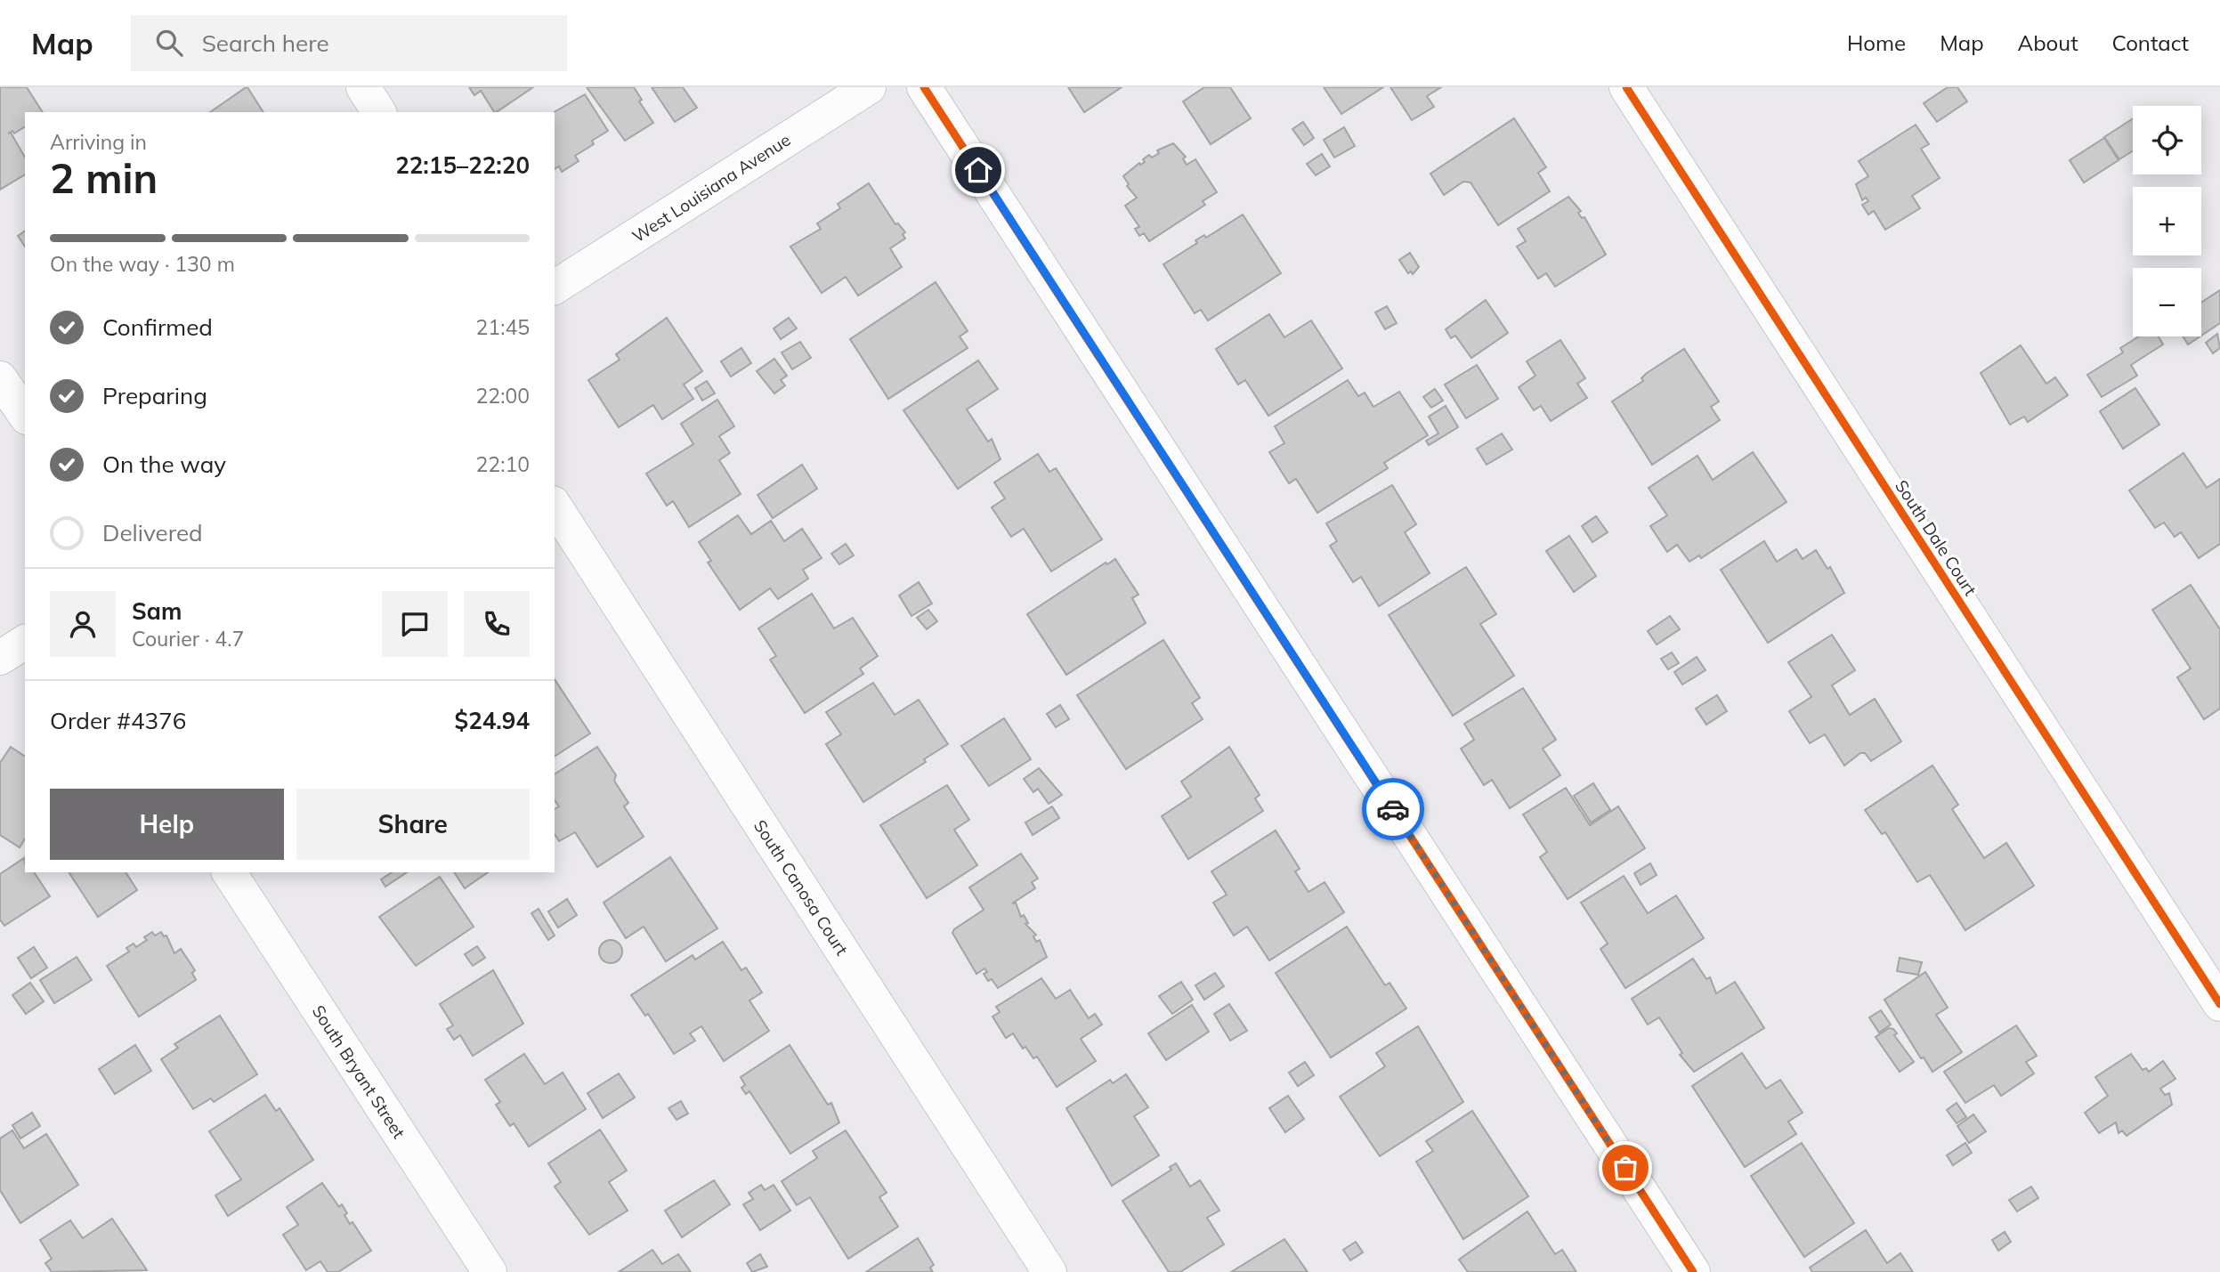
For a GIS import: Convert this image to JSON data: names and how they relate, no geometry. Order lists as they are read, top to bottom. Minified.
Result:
{"streets":{"street":["West Louisiana Avenue","South Dale Court","South Canosa Court","South Bryant Street"]},"page":{"header":"Map","search":"Search here","nav":["Home","Map","About","Contact"],"map_buttons":["+","−"],"heading":["2 min","Arriving in","22:15–22:20"],"panel":["Sam","Courier · 4.7","Order #4376","$24.94"],"bar":"On the way · 130 m","list":[["Confirmed","21:45"],["Preparing","22:00"],["On the way","22:10"],"Delivered"],"buttons":["Help","Share"]}}
